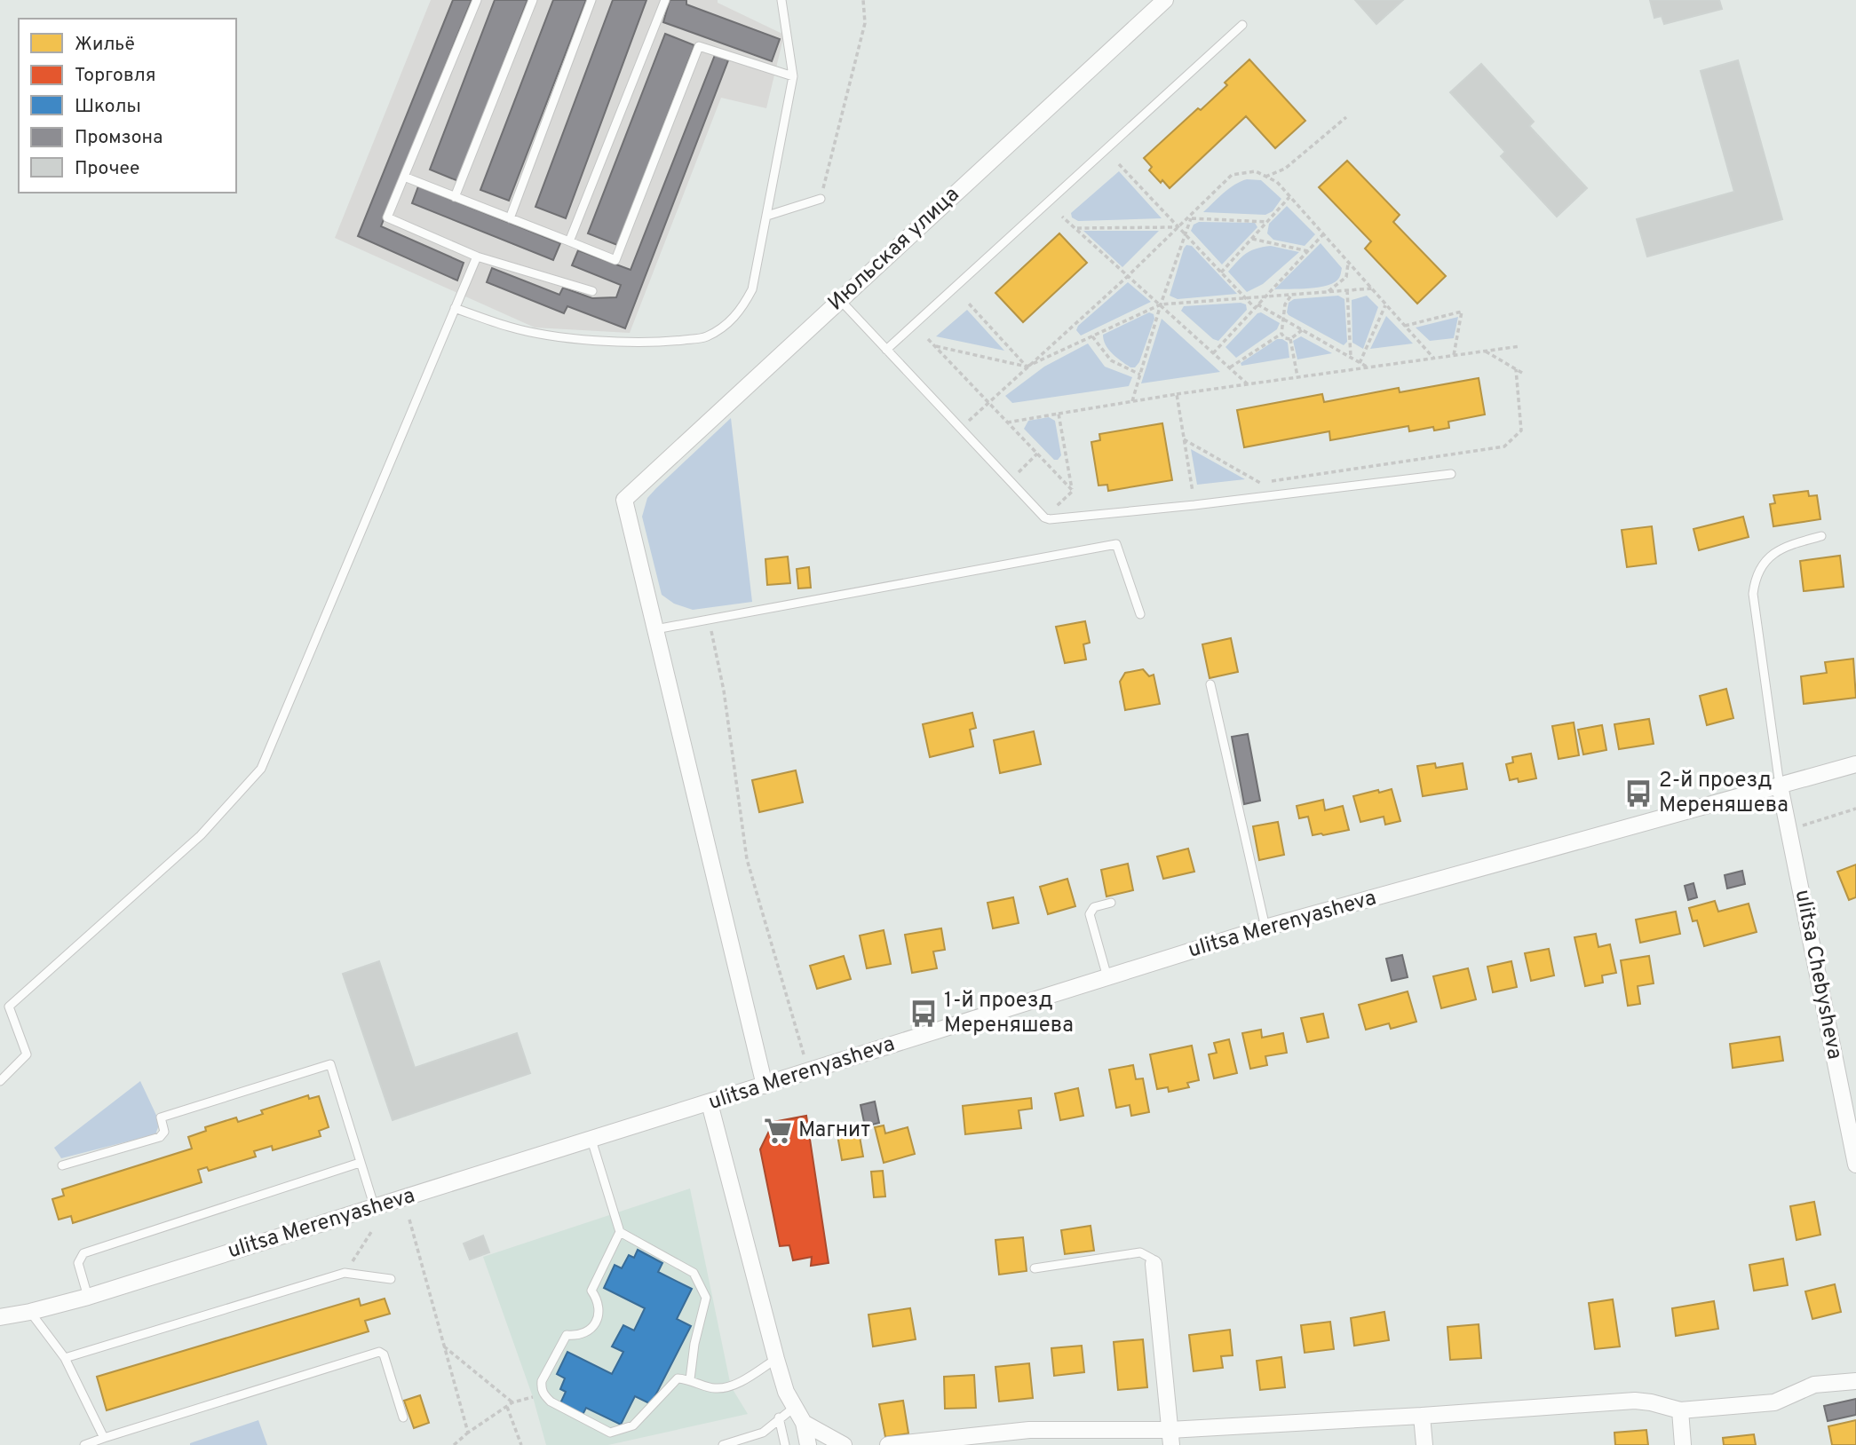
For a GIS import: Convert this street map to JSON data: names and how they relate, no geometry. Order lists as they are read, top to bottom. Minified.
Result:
{"streets":{"street":["Июльская улица","ulitsa Merenyasheva","ulitsa Chebysheva"]},"crossings":[["ulitsa Merenyasheva","ulitsa Chebysheva"]],"places":{"bus stop":["2-й проезд Мереняшева","1-й проезд Мереняшева"],"supermarket":["Магнит"]},"legend":["Жильё","Торговля","Школы","Промзона","Прочее"]}
